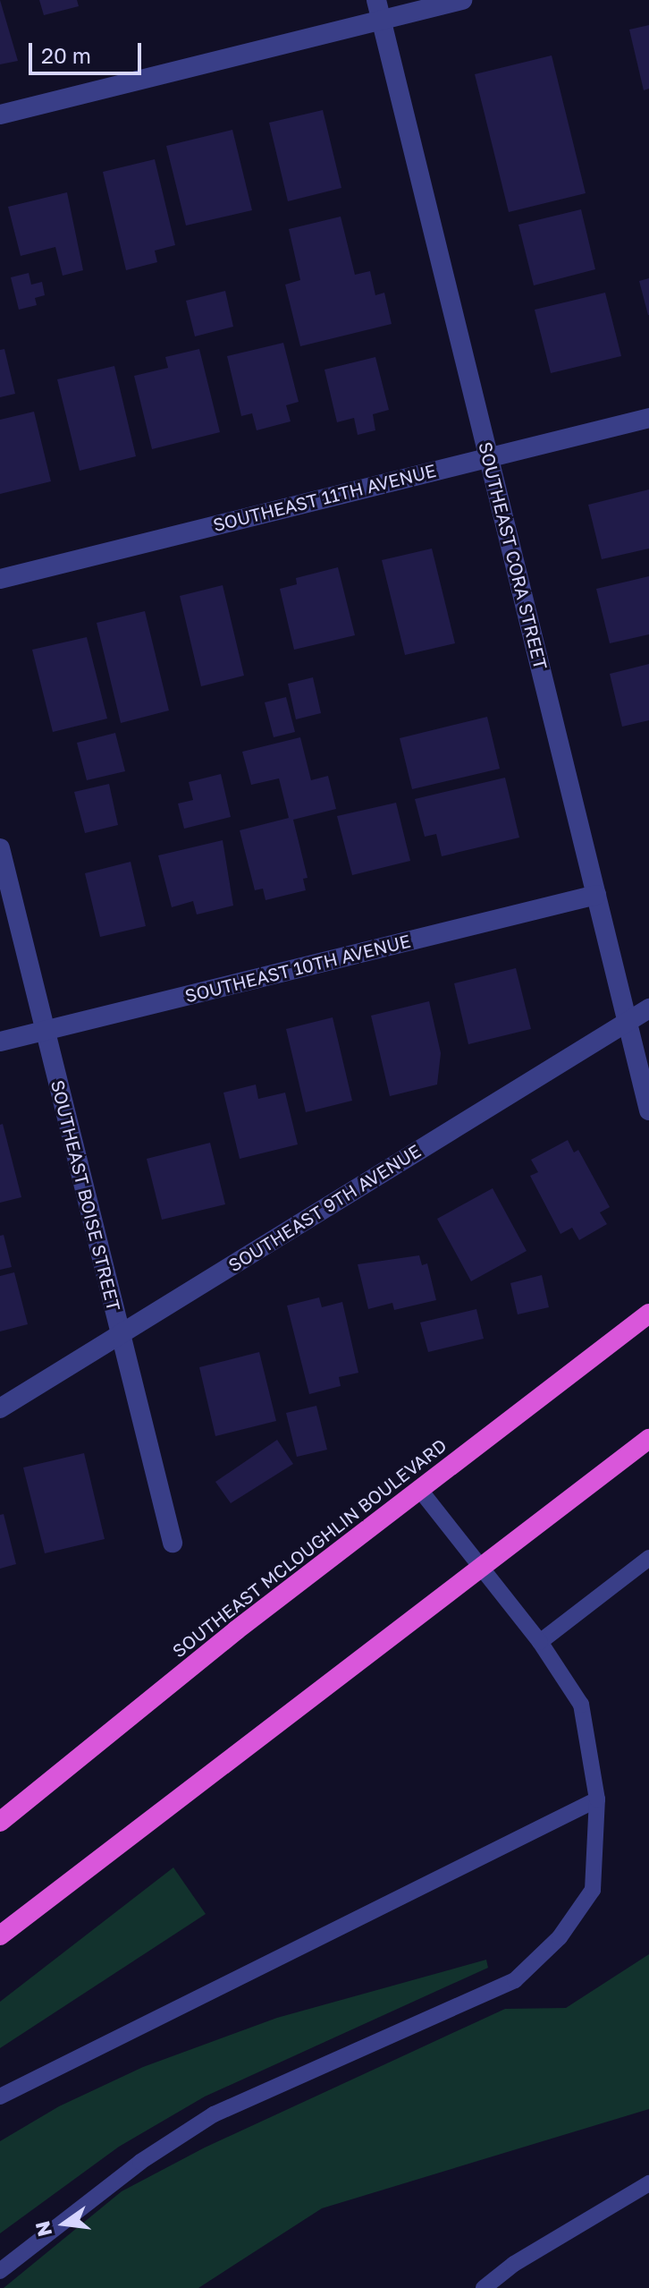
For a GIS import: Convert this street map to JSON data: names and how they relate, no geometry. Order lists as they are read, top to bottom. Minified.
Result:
{"streets":{"highway":["SOUTHEAST MCLOUGHLIN BOULEVARD"],"street":["SOUTHEAST 11TH AVENUE","SOUTHEAST CORA STREET","SOUTHEAST 10TH AVENUE","SOUTHEAST BOISE STREET","SOUTHEAST 9TH AVENUE"]},"crossings":[["SOUTHEAST 11TH AVENUE","SOUTHEAST CORA STREET"],["SOUTHEAST CORA STREET","SOUTHEAST 10TH AVENUE"],["SOUTHEAST CORA STREET","SOUTHEAST 9TH AVENUE"],["SOUTHEAST 10TH AVENUE","SOUTHEAST BOISE STREET"],["SOUTHEAST BOISE STREET","SOUTHEAST 9TH AVENUE"]],"scale_bar":"20 m","north":"left"}
